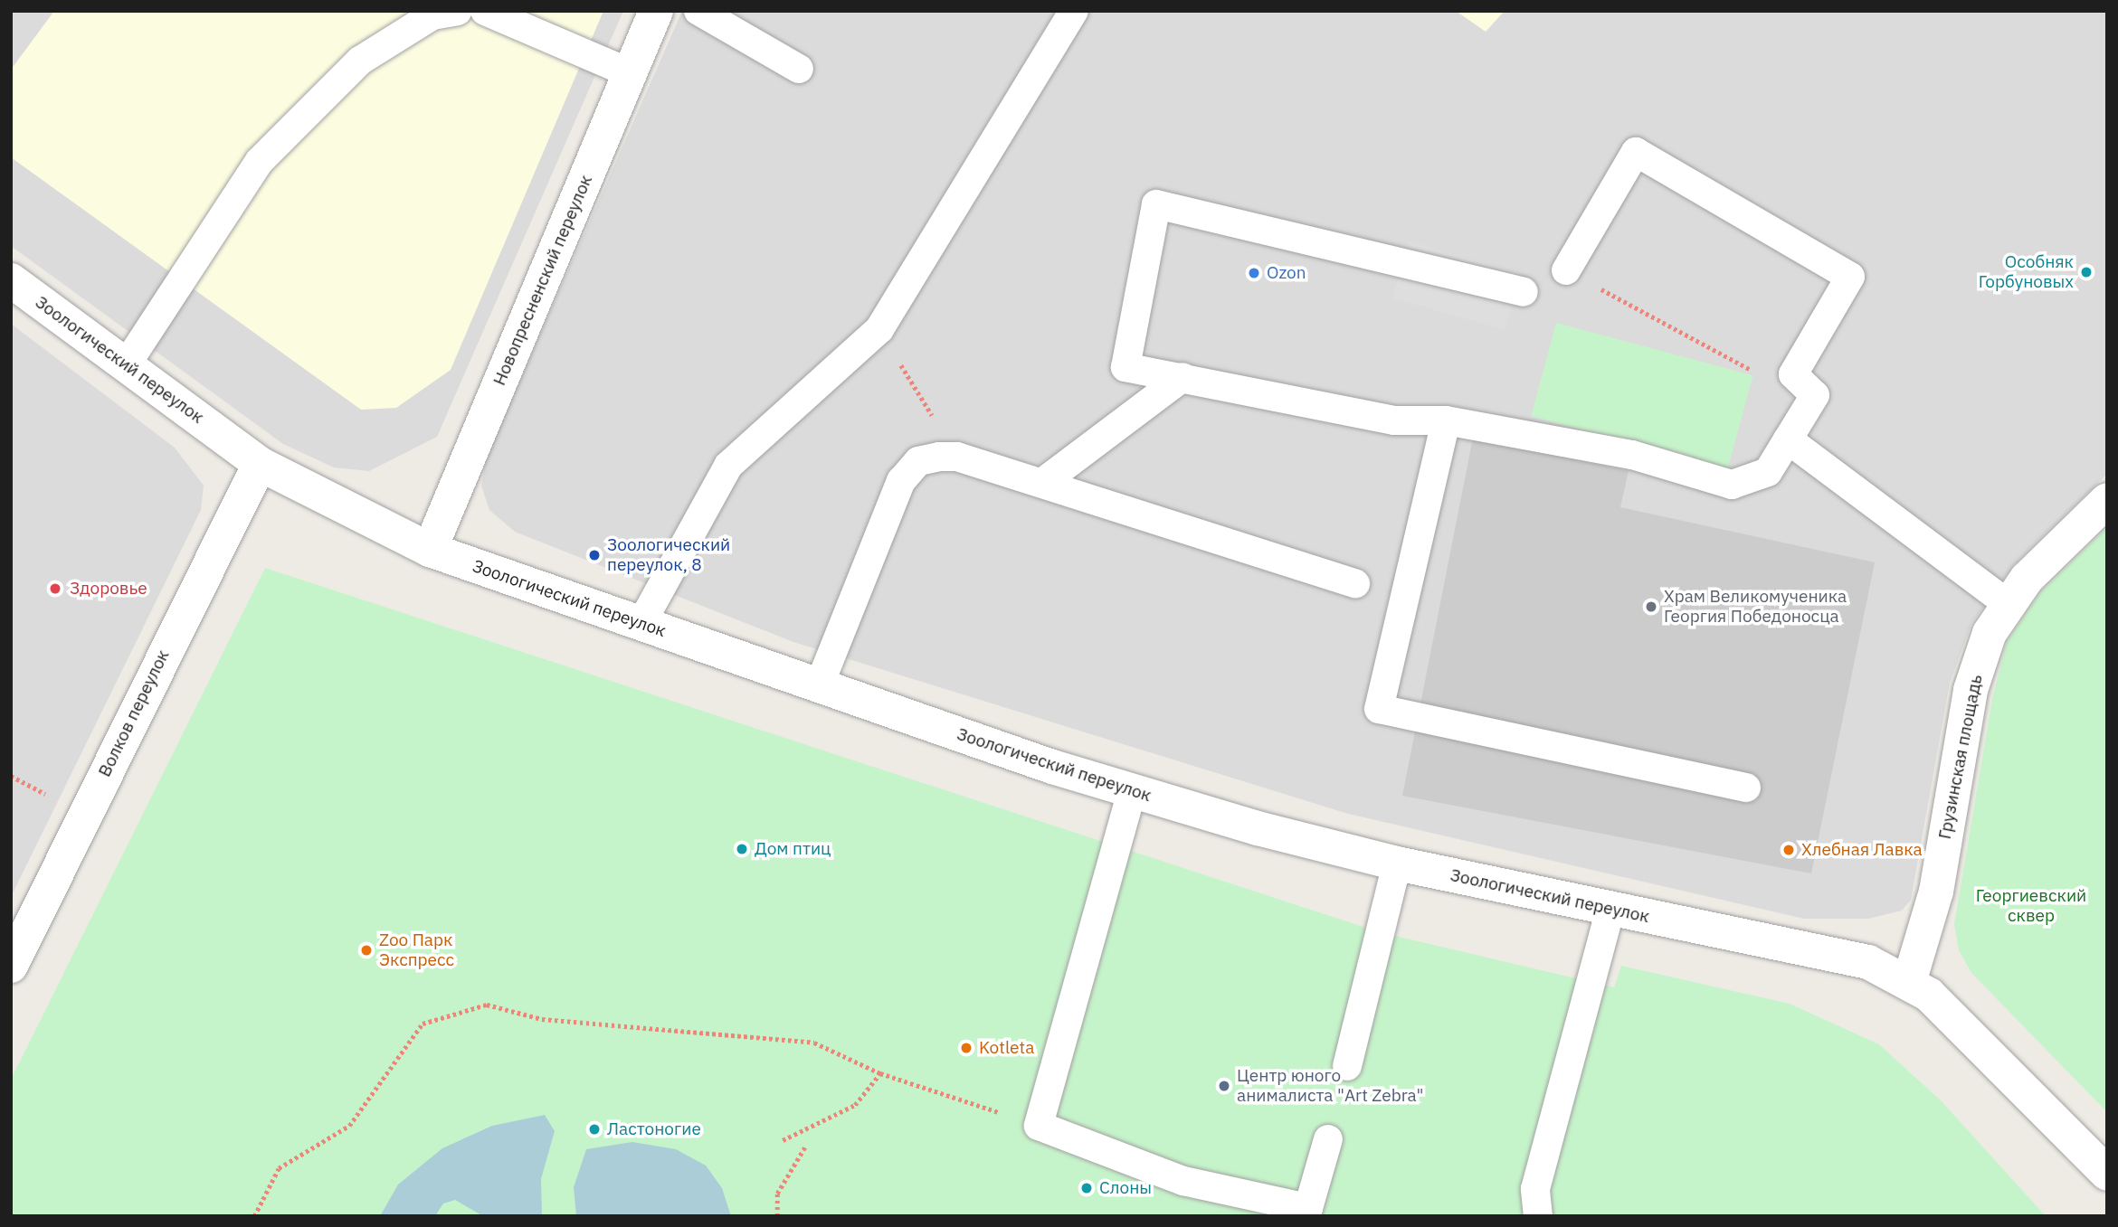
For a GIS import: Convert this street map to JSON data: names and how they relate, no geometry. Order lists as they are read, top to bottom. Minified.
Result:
{"streets":{"street":["Новопресненский переулок","Зоологический переулок","Волков переулок","Грузинская площадь"]},"crossings":[["Новопресненский переулок","Зоологический переулок"],["Зоологический переулок","Волков переулок"],["Зоологический переулок","Грузинская площадь"]],"parks":["Георгиевский сквер"],"places":["Особняк Горбуновых","Ozon","Зоологический переулок, 8","Здоровье","Храм Великомученика Георгия Победоносца","Дом птиц","Хлебная Лавка","Zoo Парк Экспресс","Kotleta","Центр юного анималиста \"Art Zebra\"","Ластоногие","Слоны"]}
